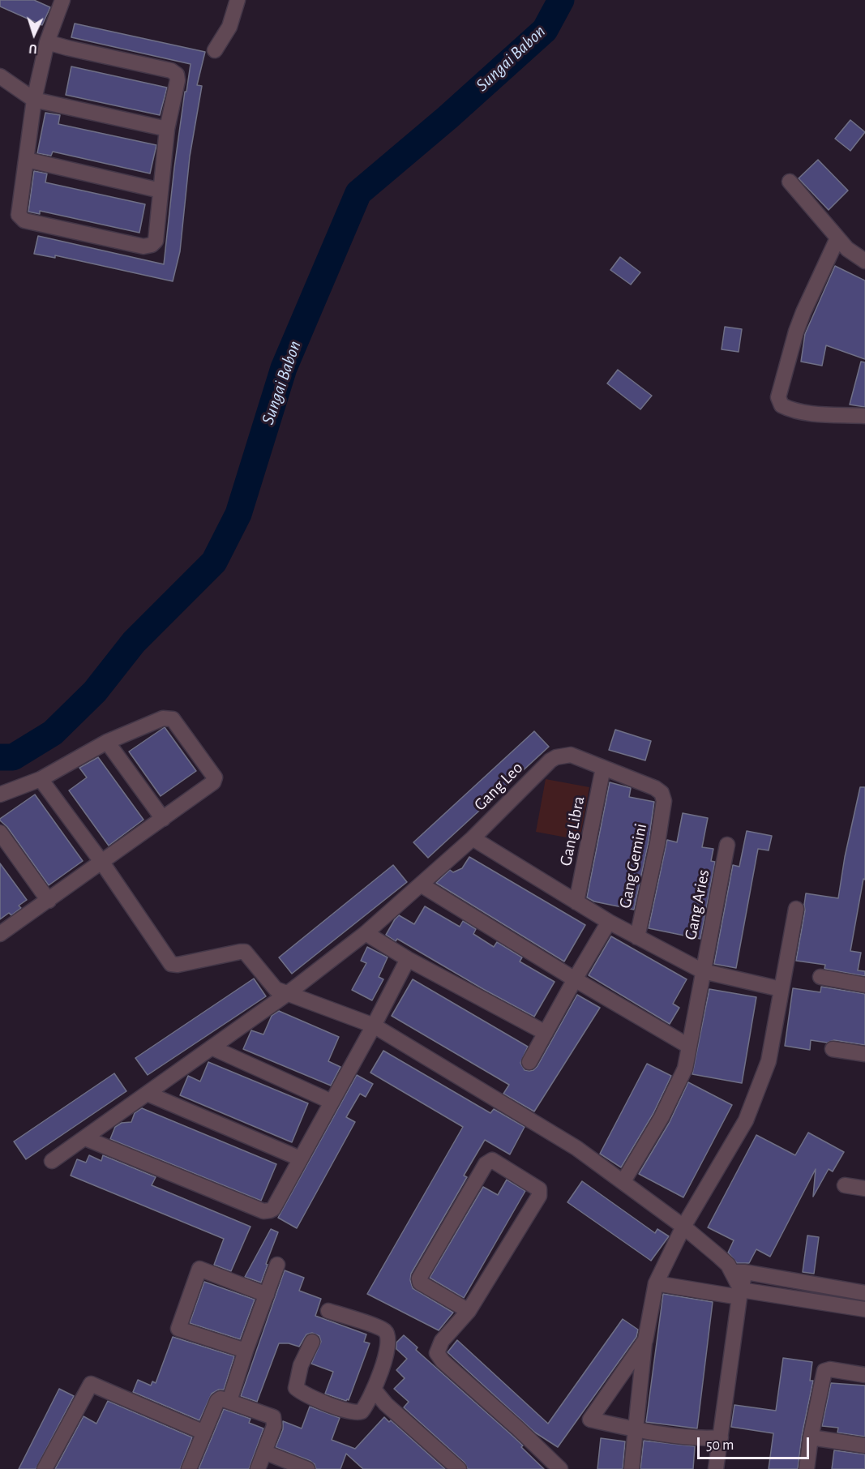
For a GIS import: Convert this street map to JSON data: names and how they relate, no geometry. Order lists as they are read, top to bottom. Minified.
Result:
{"streets":{"street":["Gang Leo","Gang Libra","Gang Gemini","Gang Aries"]},"crossings":[["Gang Leo","Gang Libra"],["Gang Leo","Gang Gemini"],["Gang Libra","Gang Gemini"]],"water":["Sungai Babon"],"scale_bar":"50 m","north":"bottom"}
